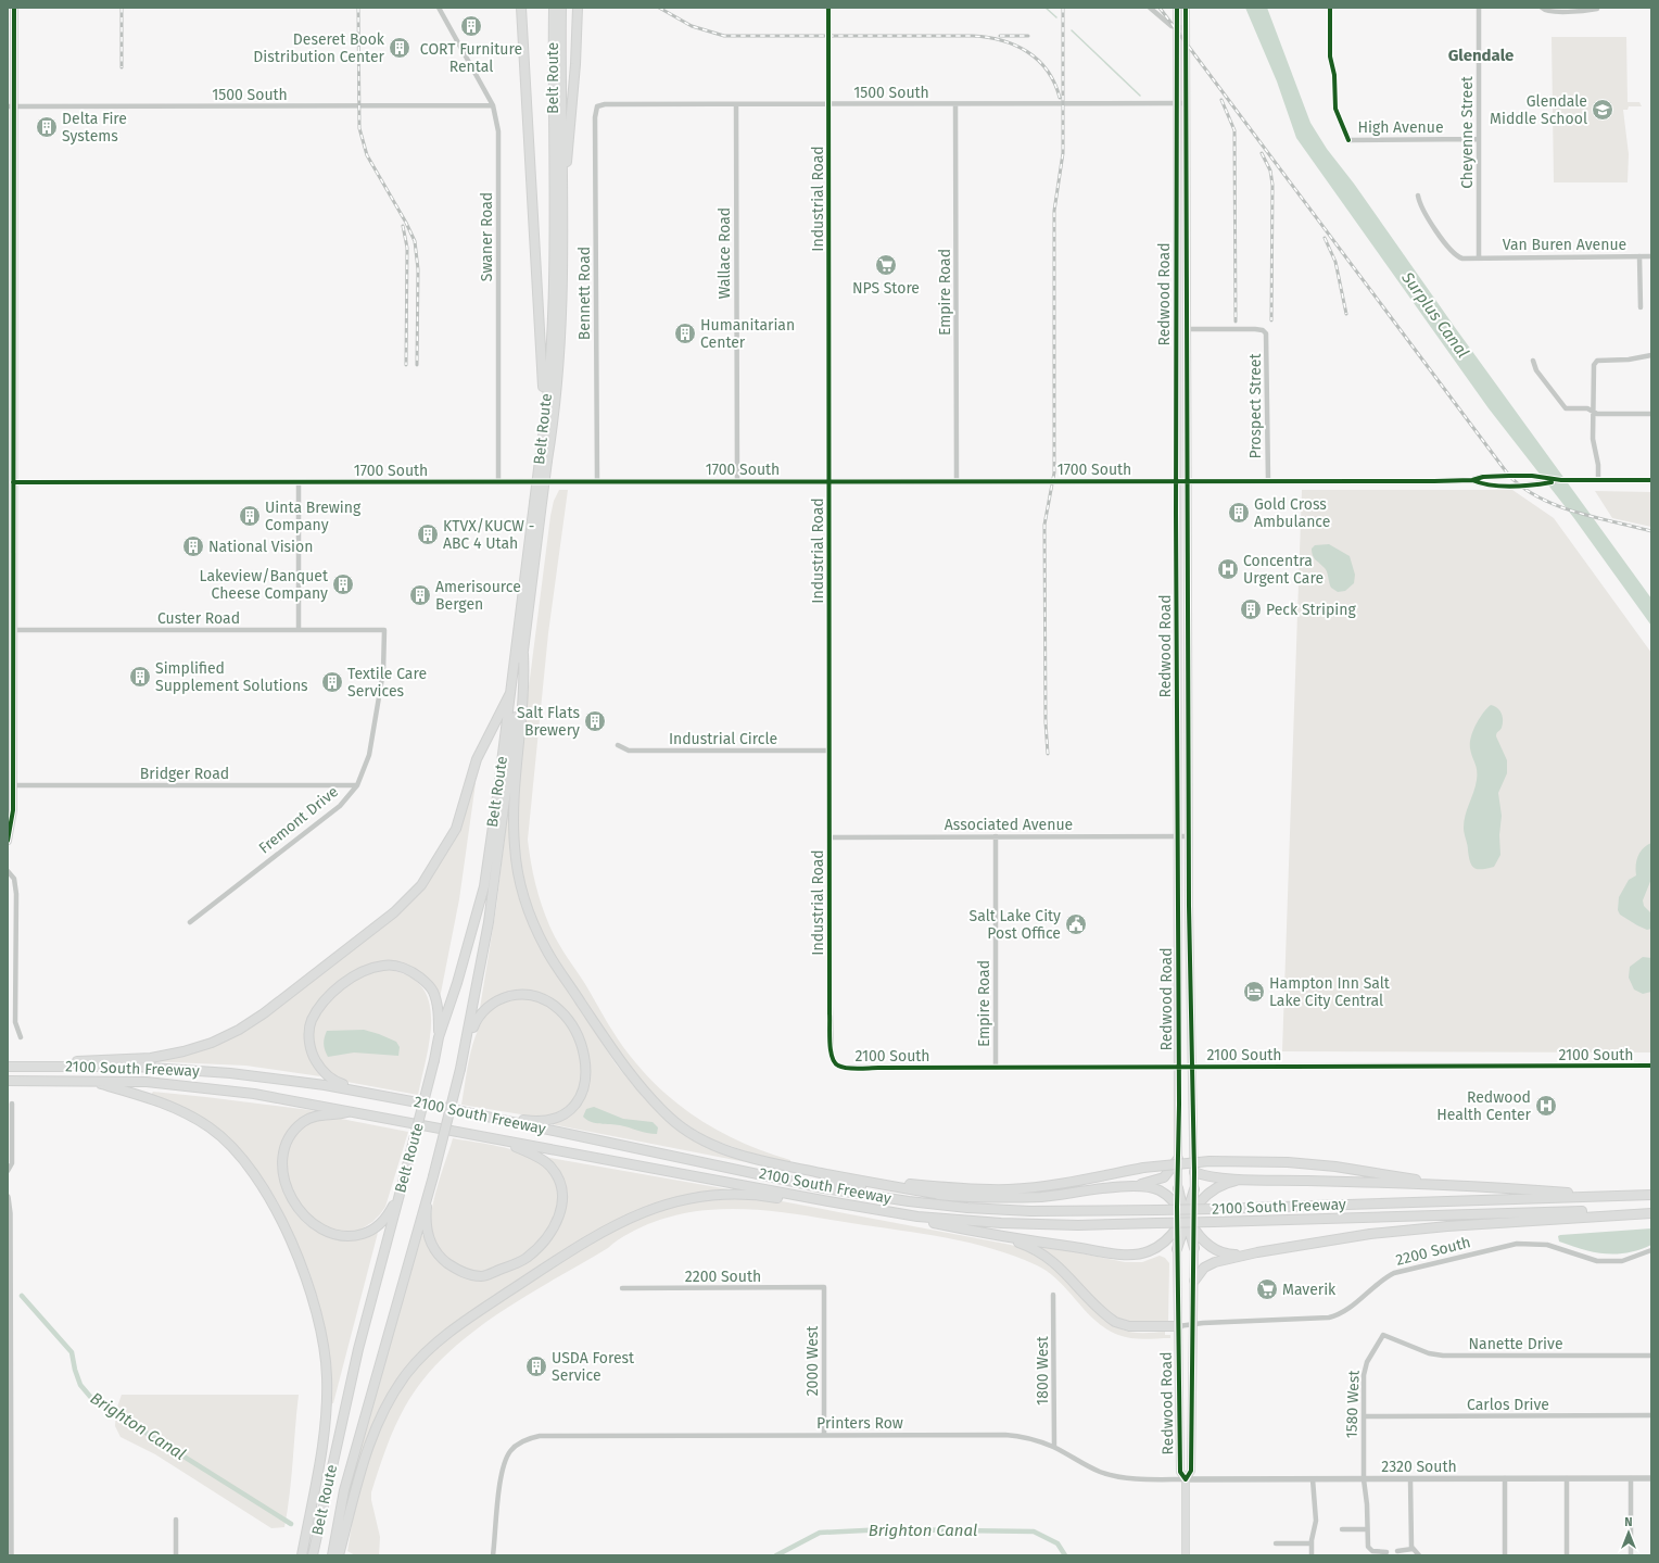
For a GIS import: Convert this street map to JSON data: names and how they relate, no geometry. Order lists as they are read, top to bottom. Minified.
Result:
{"streets":{"highway":["Belt Route","2100 South Freeway"],"main road":["Redwood Road"],"street":["1500 South","High Avenue","Cheyenne Street","Industrial Road","Swaner Road","Van Buren Avenue","Wallace Road","Empire Road","Bennett Road","Prospect Street","1700 South","Custer Road","Industrial Circle","Bridger Road","Fremont Drive","Associated Avenue","2100 South","2200 South","Nanette Drive","2000 West","1800 West","1580 West","Carlos Drive","Printers Row","2320 South"]},"crossings":[["1500 South","Industrial Road"],["1500 South","Swaner Road"],["1500 South","Wallace Road"],["1500 South","Empire Road"],["1500 South","Bennett Road"],["1500 South","Redwood Road"],["High Avenue","Cheyenne Street"],["Cheyenne Street","Van Buren Avenue"],["Industrial Road","1700 South"],["Industrial Road","Industrial Circle"],["Industrial Road","Associated Avenue"],["Industrial Road","2100 South"],["Swaner Road","1700 South"],["Wallace Road","1700 South"],["Empire Road","1700 South"],["Empire Road","Associated Avenue"],["Empire Road","2100 South"],["Bennett Road","1700 South"],["Redwood Road","Prospect Street"],["Redwood Road","1700 South"],["Redwood Road","Associated Avenue"],["Redwood Road","2100 South"],["Redwood Road","2200 South"],["Redwood Road","Printers Row"],["Redwood Road","2320 South"],["Prospect Street","1700 South"],["Custer Road","Fremont Drive"],["Bridger Road","Fremont Drive"],["2200 South","2000 West"],["Nanette Drive","1580 West"],["2000 West","Printers Row"],["1800 West","Printers Row"],["1580 West","Carlos Drive"],["1580 West","2320 South"],["Printers Row","2320 South"]],"districts":["Glendale"],"water":["Surplus Canal","Brighton Canal"],"places":{"building":["CORT Furniture Rental","Deseret Book Distribution Center","Delta Fire Systems","Humanitarian Center","Gold Cross Ambulance","Uinta Brewing Company","KTVX/KUCW - ABC 4 Utah","National Vision","Lakeview/Banquet Cheese Company","Amerisource Bergen","Peck Striping","Simplified Supplement Solutions","Textile Care Services","Salt Flats Brewery","USDA Forest Service"],"school or university":["Glendale Middle School"],"supermarket":["NPS Store","Maverik"],"hospital":["Concentra Urgent Care","Redwood Health Center"],"public building":["Salt Lake City Post Office"],"hotel":["Hampton Inn Salt Lake City Central"]},"north":"top"}
